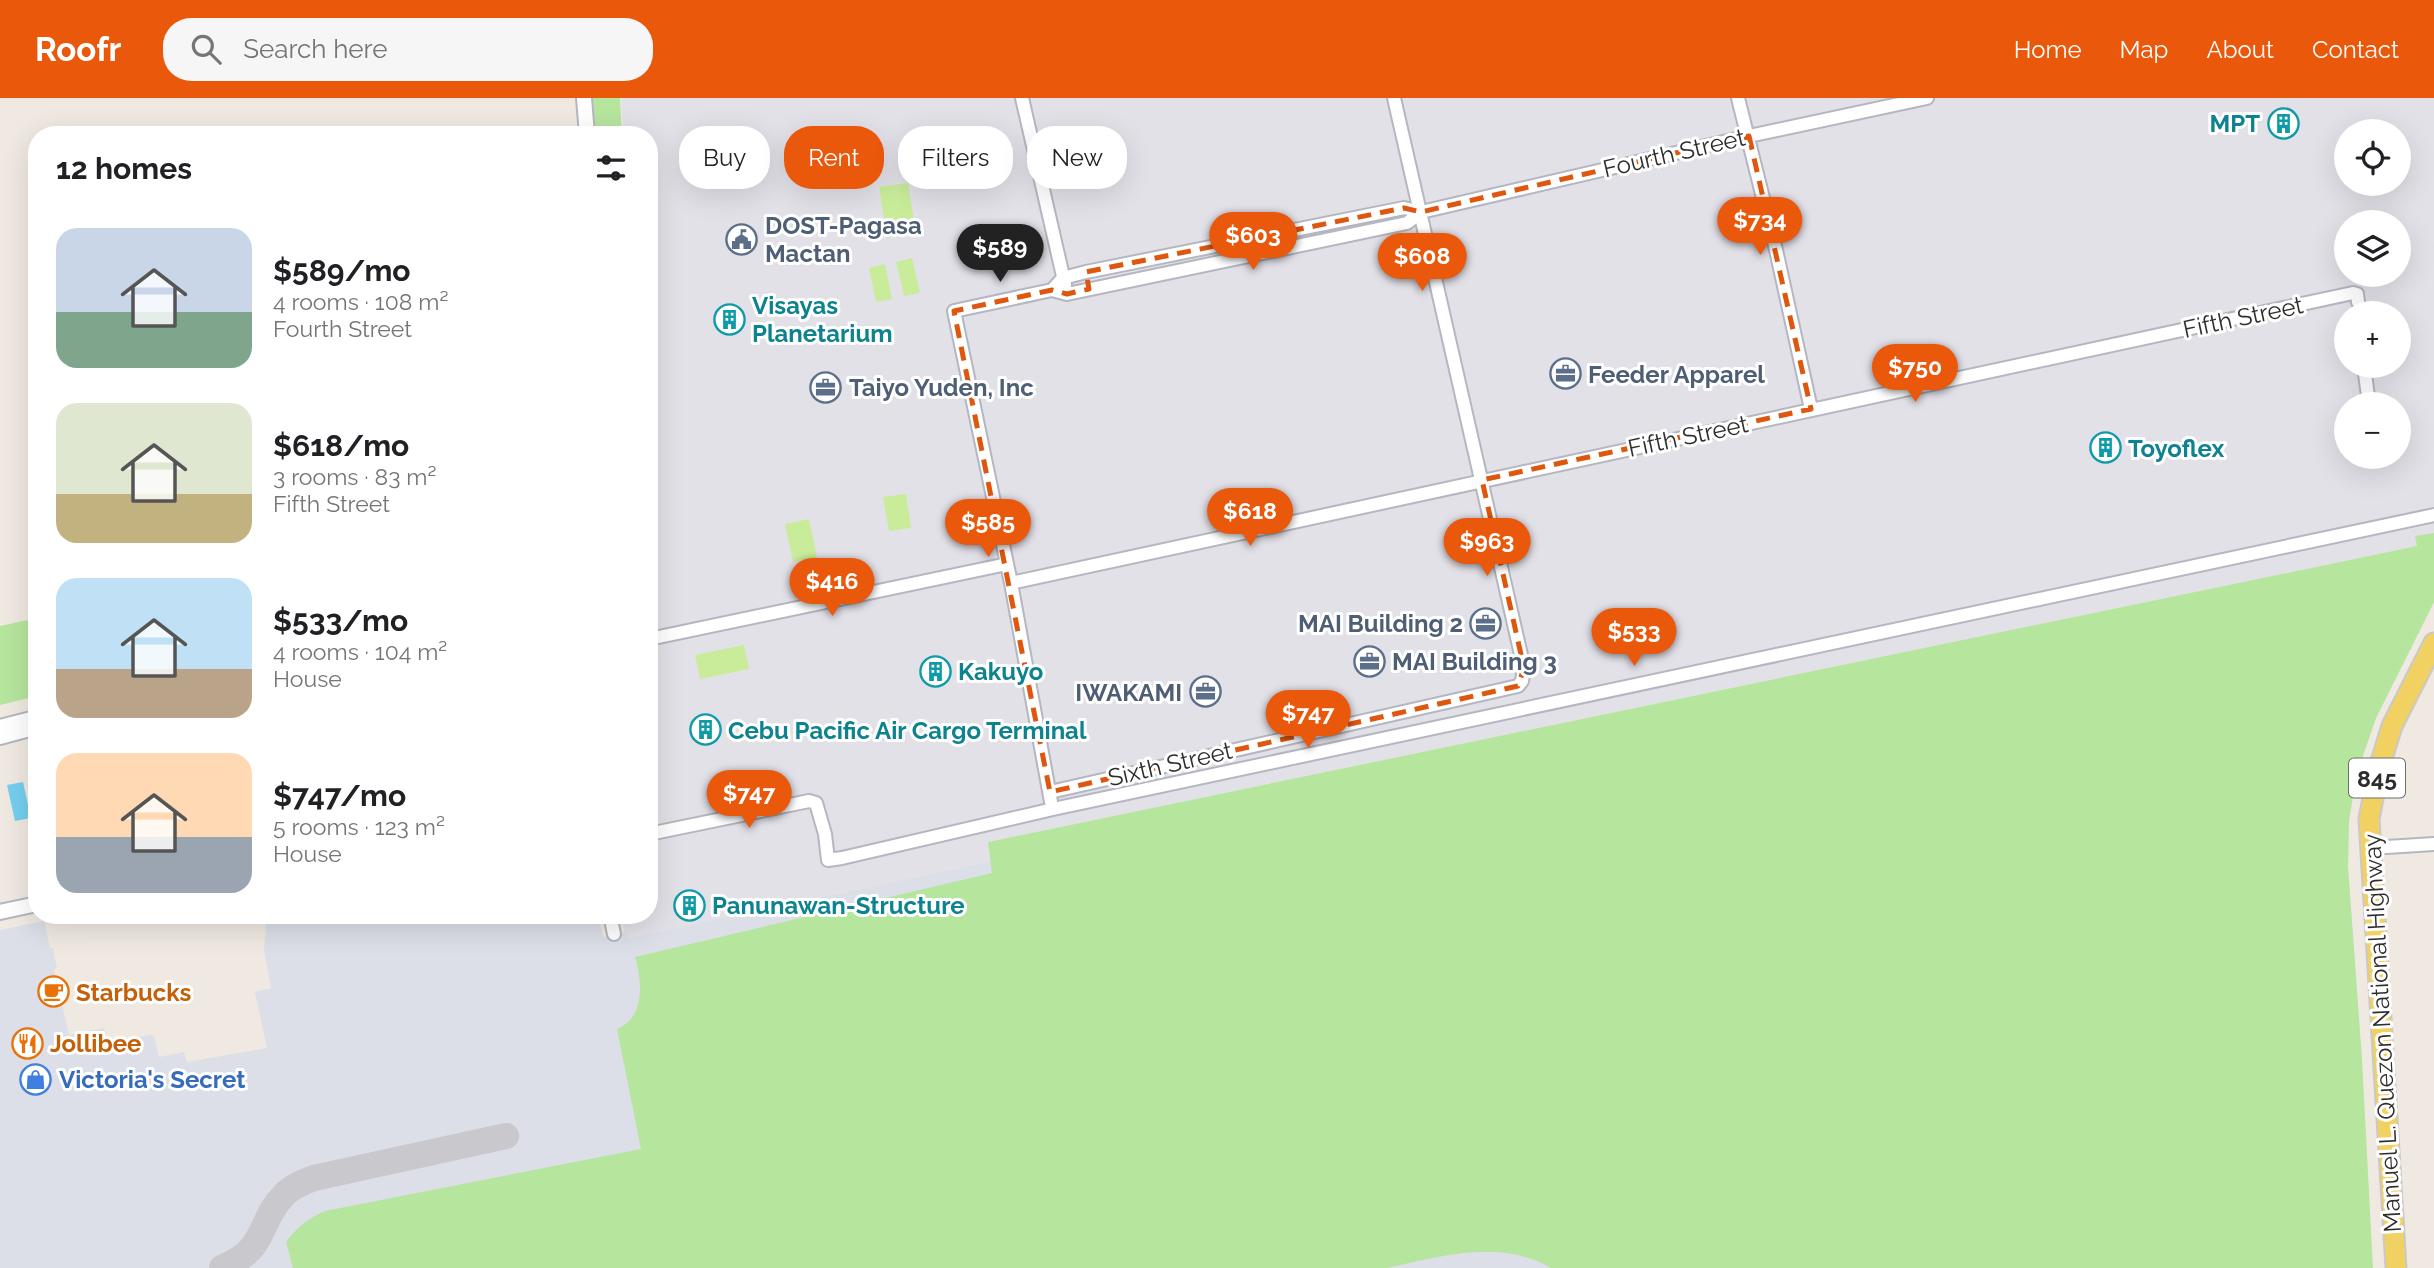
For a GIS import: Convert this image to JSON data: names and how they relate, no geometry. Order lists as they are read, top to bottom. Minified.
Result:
{"streets":{"main road":["845","Manuel L. Quezon National Highway"],"street":["Fourth Street","Fifth Street","Sixth Street"]},"crossings":[["Fifth Street","Sixth Street"]],"places":{"building":["MPT","Visayas Planetarium","Toyoflex","Kakuyo","Cebu Pacific Air Cargo Terminal","Panunawan-Structure"],"public building":["DOST-Pagasa Mactan"],"office":["Feeder Apparel","Taiyo Yuden, Inc","MAI Building 2","MAI Building 3","IWAKAMI"],"cafe":["Starbucks"],"restaurant":["Jollibee"],"shop":["Victoria's Secret"]},"page":{"header":"Roofr","search":"Search here","nav":["Home","Map","About","Contact"],"map_buttons":["+","−"],"chip":["Buy","Rent","Filters","New"],"heading":"12 homes","price":["$734","$603","$589","$608","$750","$618","$585","$963","$416","$533","$747","$747"],"list":[{"name":"$589/mo","note":"4 rooms · 108 m² · Fourth Street"},{"name":"$618/mo","note":"3 rooms · 83 m² · Fifth Street"},{"name":"$533/mo","note":"4 rooms · 104 m² · House"},{"name":"$747/mo","note":"5 rooms · 123 m² · House"}]}}
